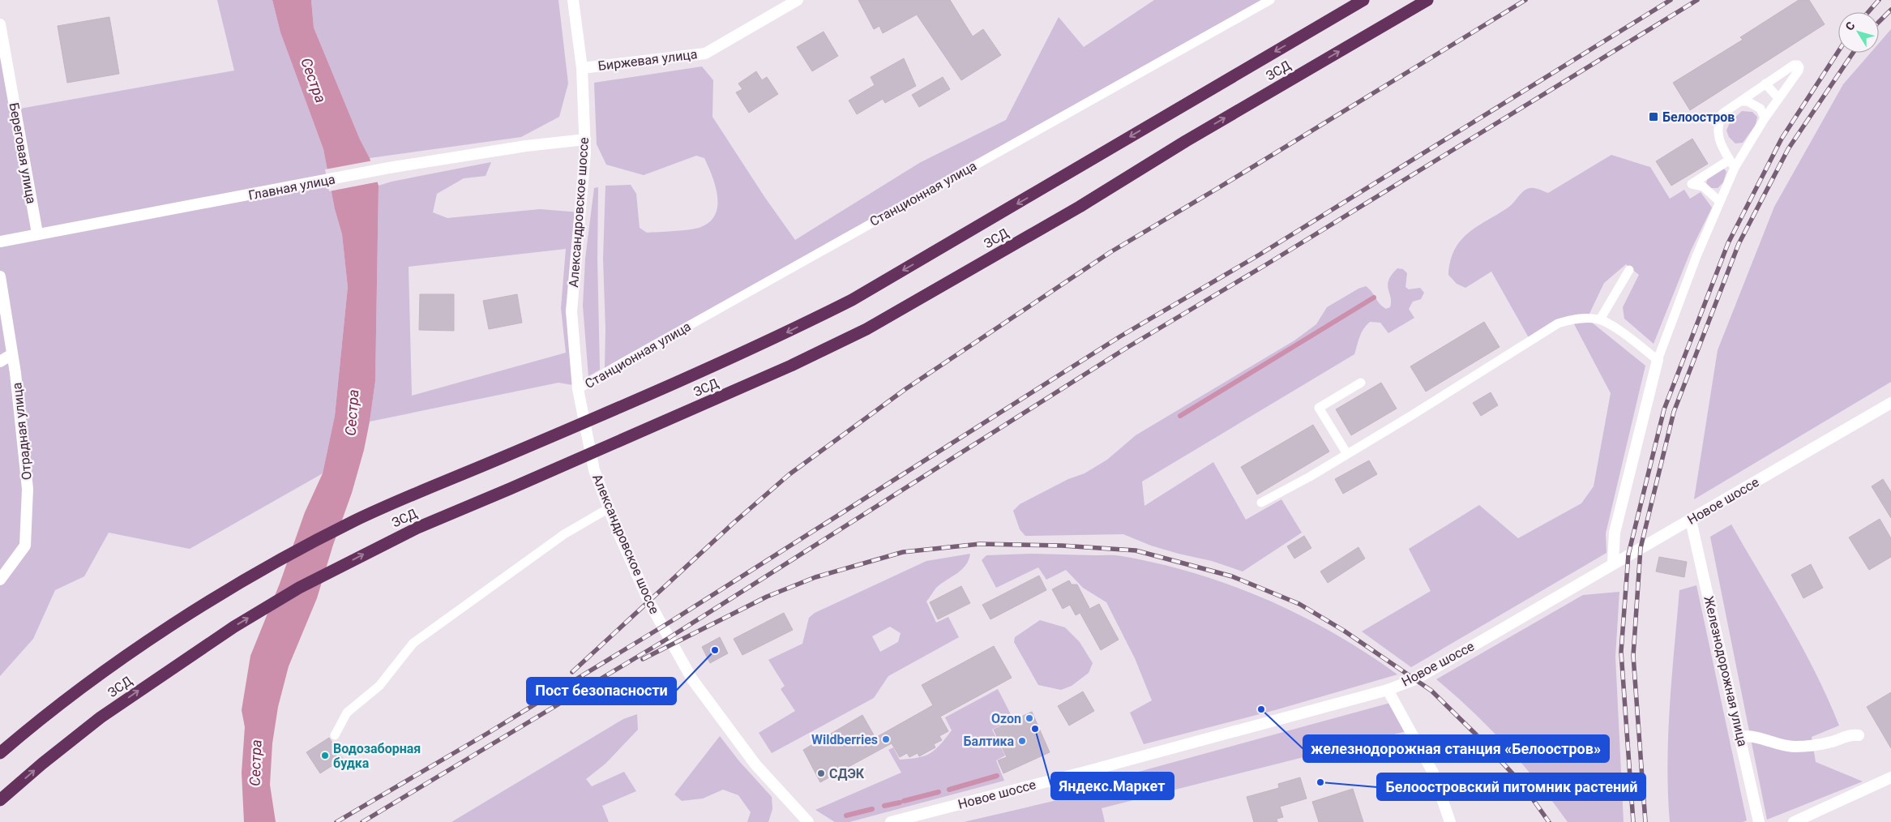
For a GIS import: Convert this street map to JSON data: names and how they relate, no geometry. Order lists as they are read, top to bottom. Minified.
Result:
{"streets":{"highway":["ЗСД"],"street":["Биржевая улица","Береговая улица","Главная улица","Александровское шоссе","Отрадная улица","Новое шоссе","Железнодорожная улица"],"lane":["Станционная улица"]},"crossings":[["Биржевая улица","Александровское шоссе"],["Береговая улица","Главная улица"],["Главная улица","Александровское шоссе"],["Станционная улица","Александровское шоссе"],["Новое шоссе","Железнодорожная улица"]],"water":["Сестра"],"places":{"transit":["Белоостров"],"other":["Пост безопасности","железнодорожная станция «Белоостров»","Ozon","Яндекс.Маркет","Wildberries","Балтика","Водозаборная будка","СДЭК","Белоостровский питомник растений"]},"north":"top left"}
